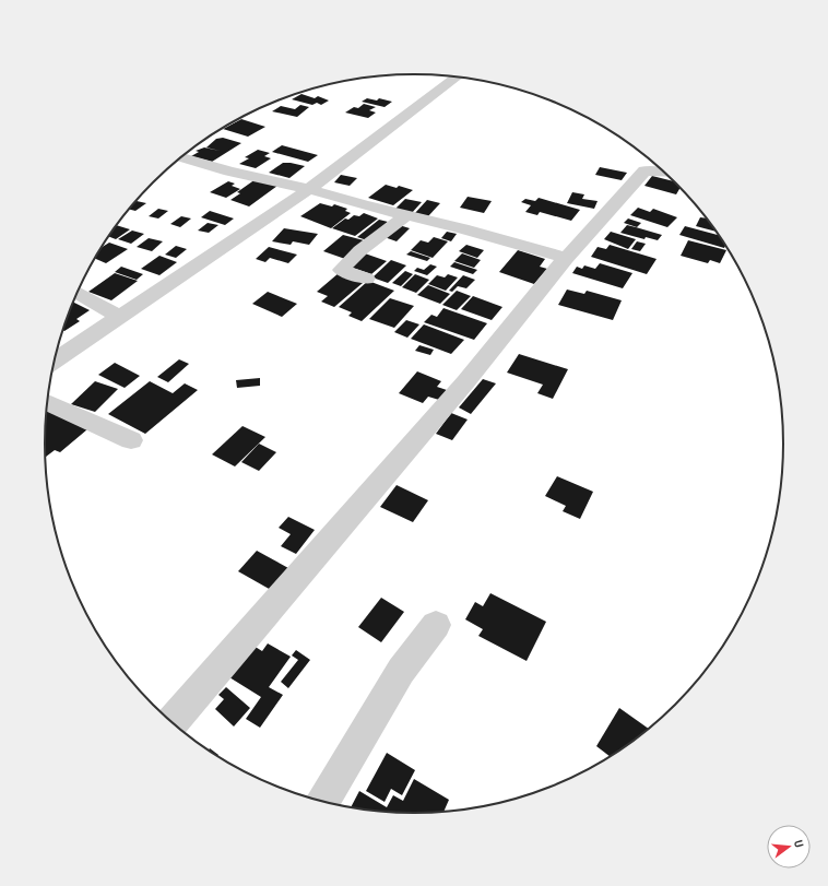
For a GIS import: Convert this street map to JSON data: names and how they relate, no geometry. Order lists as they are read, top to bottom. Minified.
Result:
{"north":"right"}
